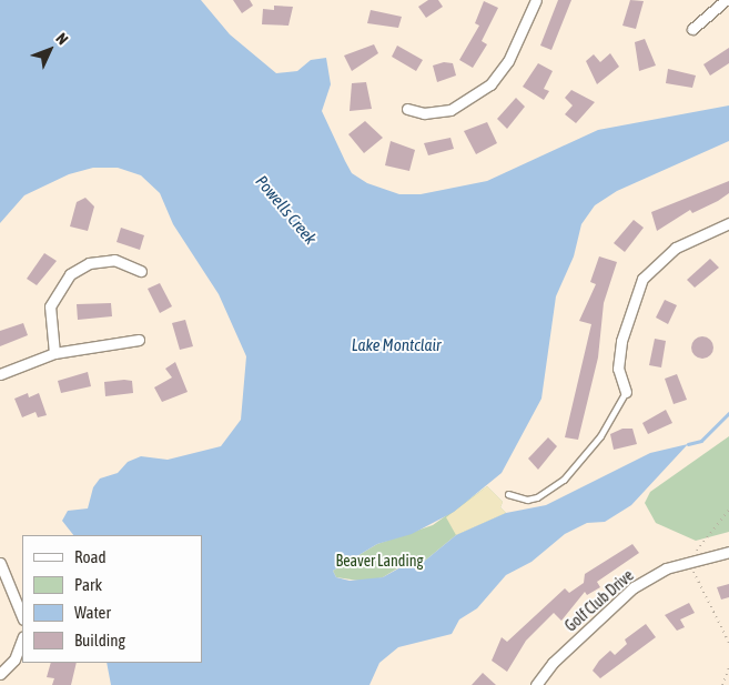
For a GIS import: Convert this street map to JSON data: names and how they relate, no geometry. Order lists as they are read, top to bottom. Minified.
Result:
{"streets":{"street":["Golf Club Drive"]},"water":["Powells Creek","Lake Montclair"],"parks":["Beaver Landing"],"legend":["Road","Park","Water","Building"],"north":"top right"}
